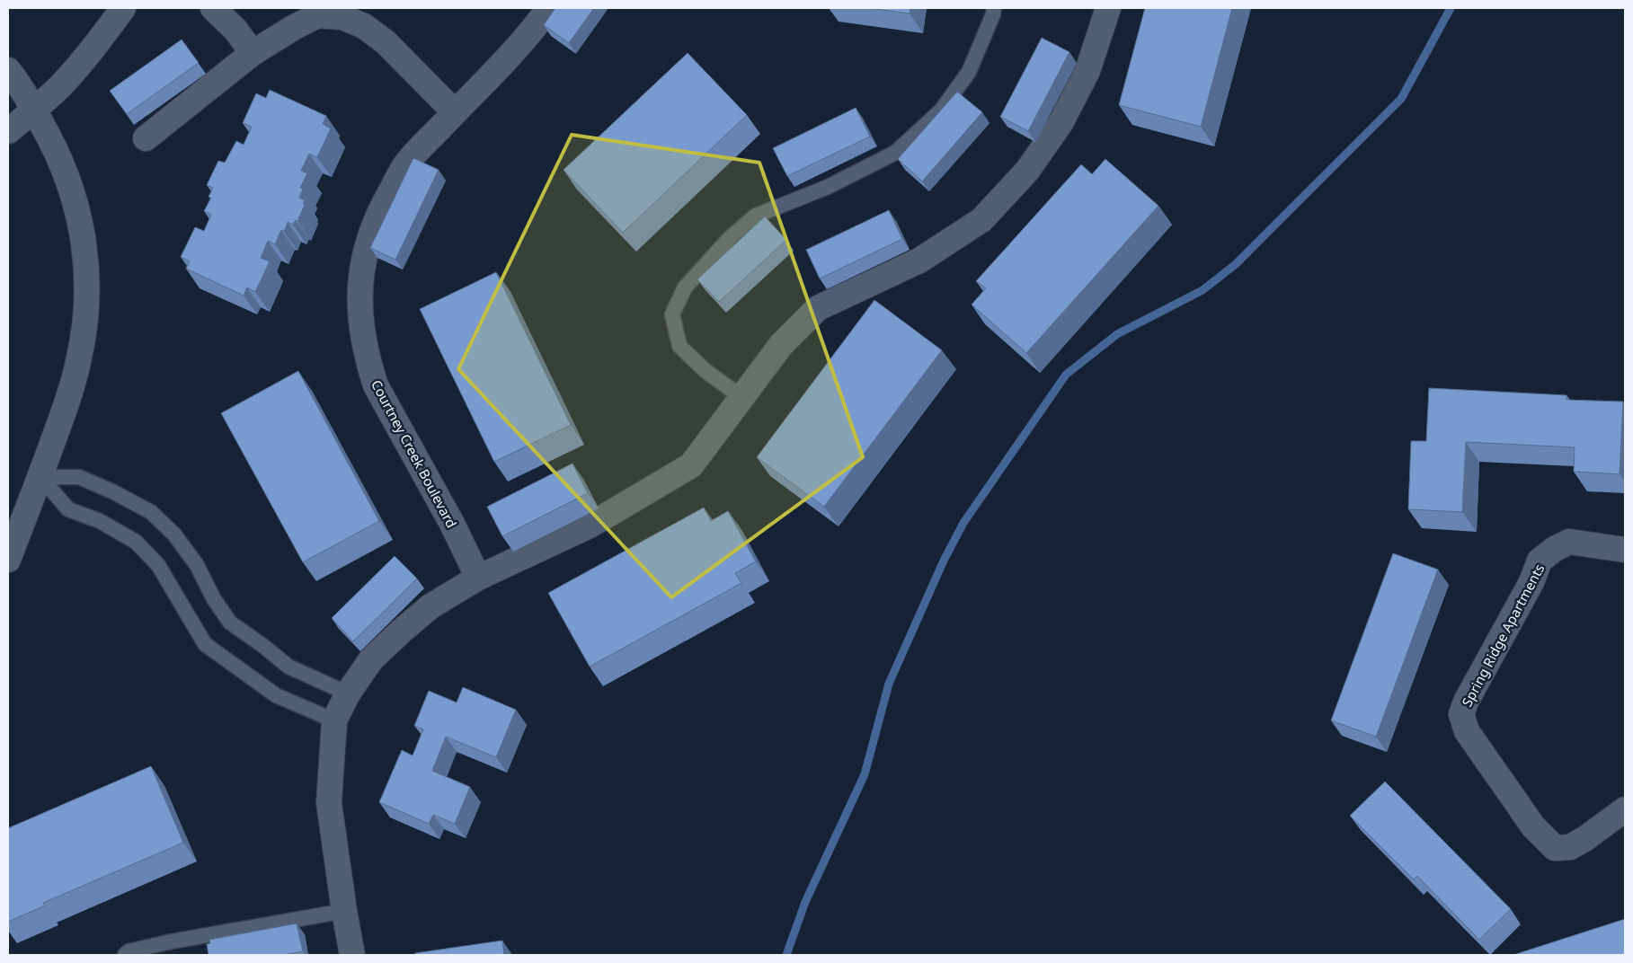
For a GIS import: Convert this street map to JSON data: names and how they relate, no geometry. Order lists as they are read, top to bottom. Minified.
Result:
{"streets":{"street":["Courtney Creek Boulevard","Spring Ridge Apartments"]}}
